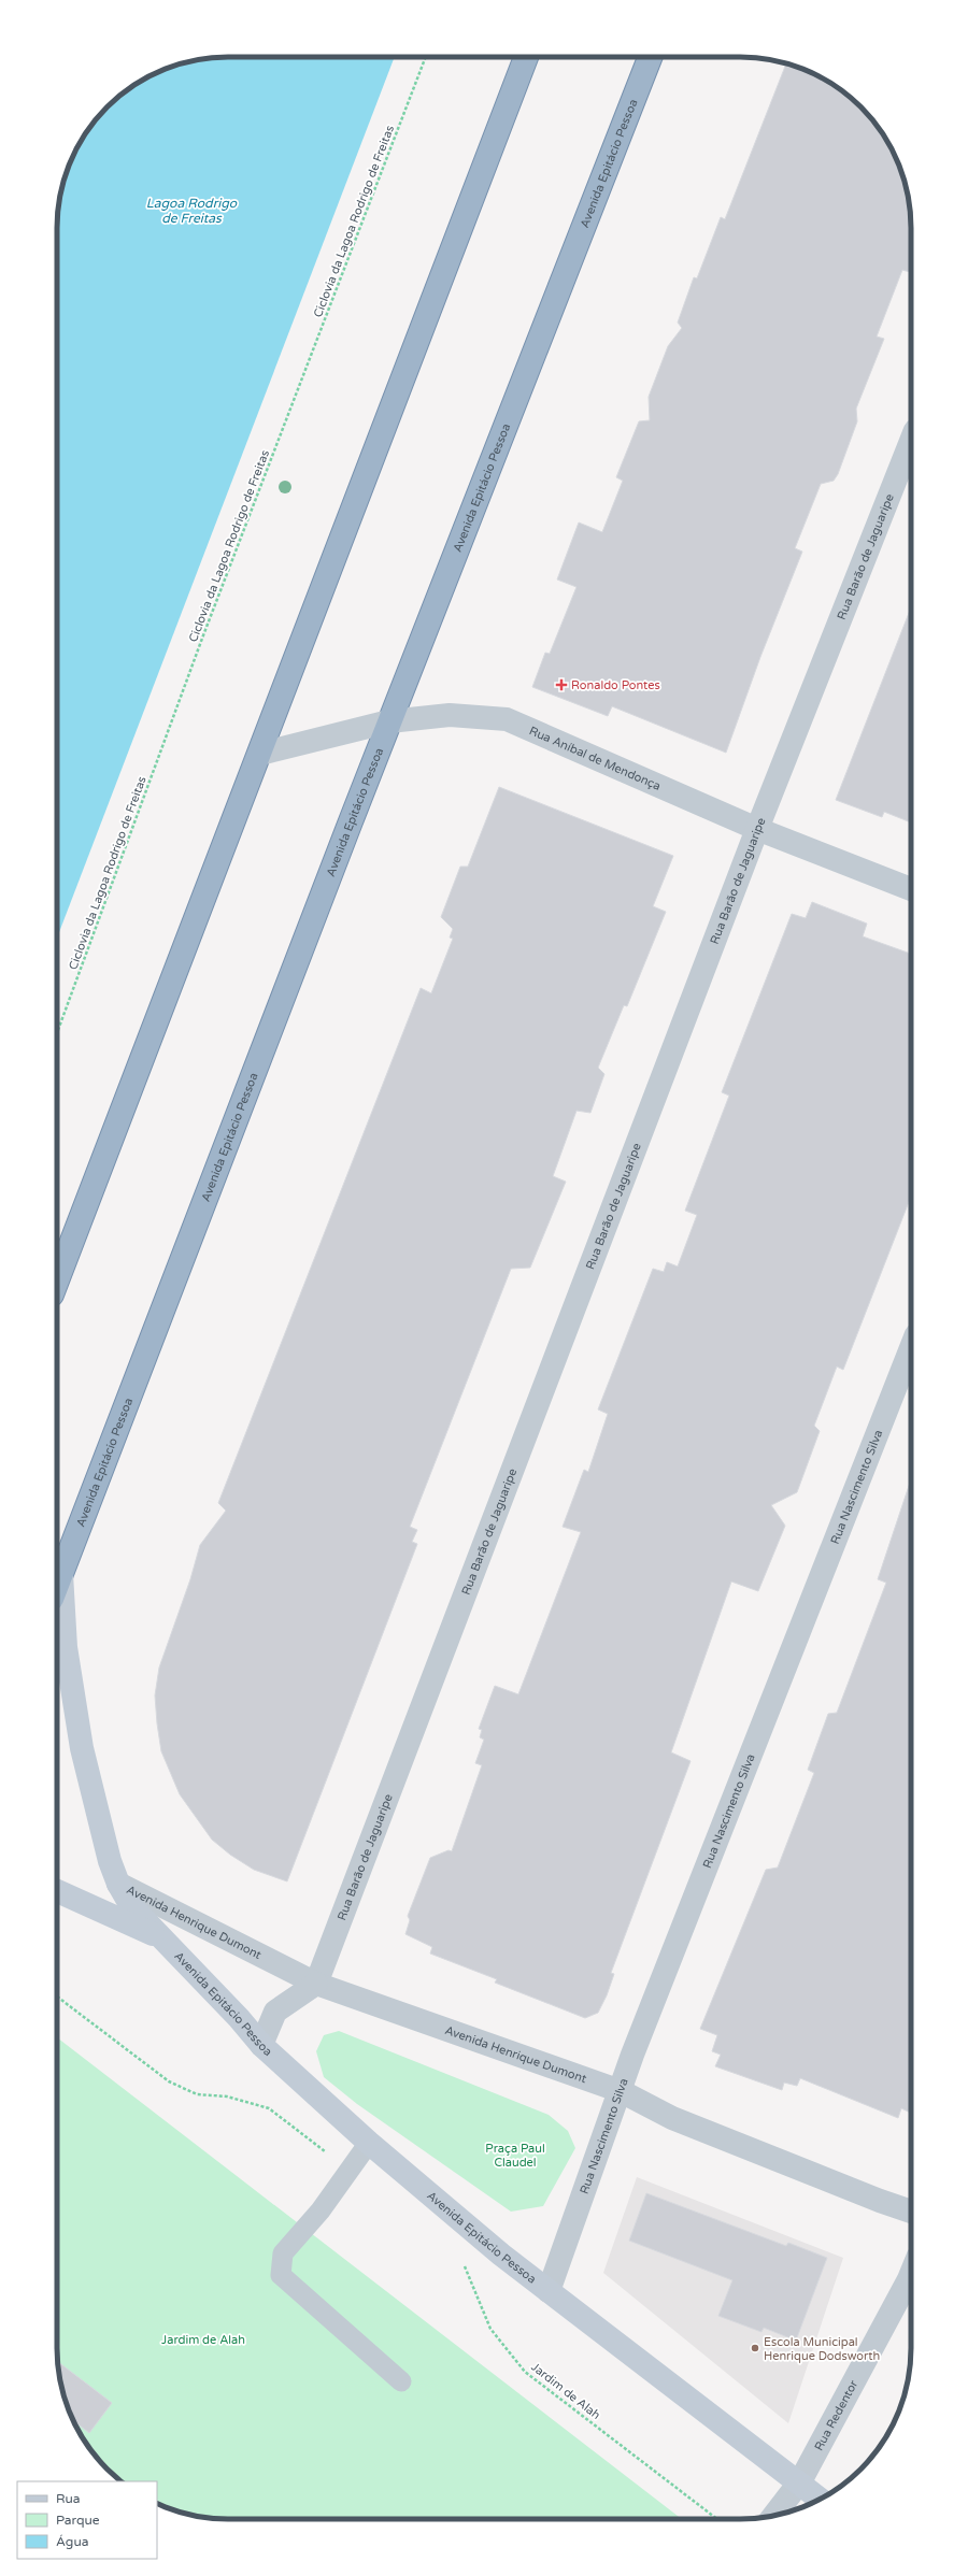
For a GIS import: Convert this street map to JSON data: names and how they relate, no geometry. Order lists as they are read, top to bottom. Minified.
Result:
{"streets":{"highway":["Avenida Epitácio Pessoa"],"street":["Rua Barão de Jaguaripe","Rua Aníbal de Mendonça","Rua Nascimento Silva","Avenida Henrique Dumont","Rua Redentor"],"path":["Ciclovia da Lagoa Rodrigo de Freitas","Jardim de Alah"]},"crossings":[["Avenida Epitácio Pessoa","Rua Aníbal de Mendonça"],["Avenida Epitácio Pessoa","Rua Nascimento Silva"],["Avenida Epitácio Pessoa","Avenida Henrique Dumont"],["Avenida Epitácio Pessoa","Rua Redentor"],["Rua Barão de Jaguaripe","Rua Aníbal de Mendonça"],["Rua Barão de Jaguaripe","Avenida Henrique Dumont"],["Rua Nascimento Silva","Avenida Henrique Dumont"]],"water":["Lagoa Rodrigo de Freitas"],"parks":["Praça Paul Claudel","Jardim de Alah"],"places":{"health":["Ronaldo Pontes"],"other":["Escola Municipal Henrique Dodsworth"]},"legend":["Rua","Parque","Água"]}
